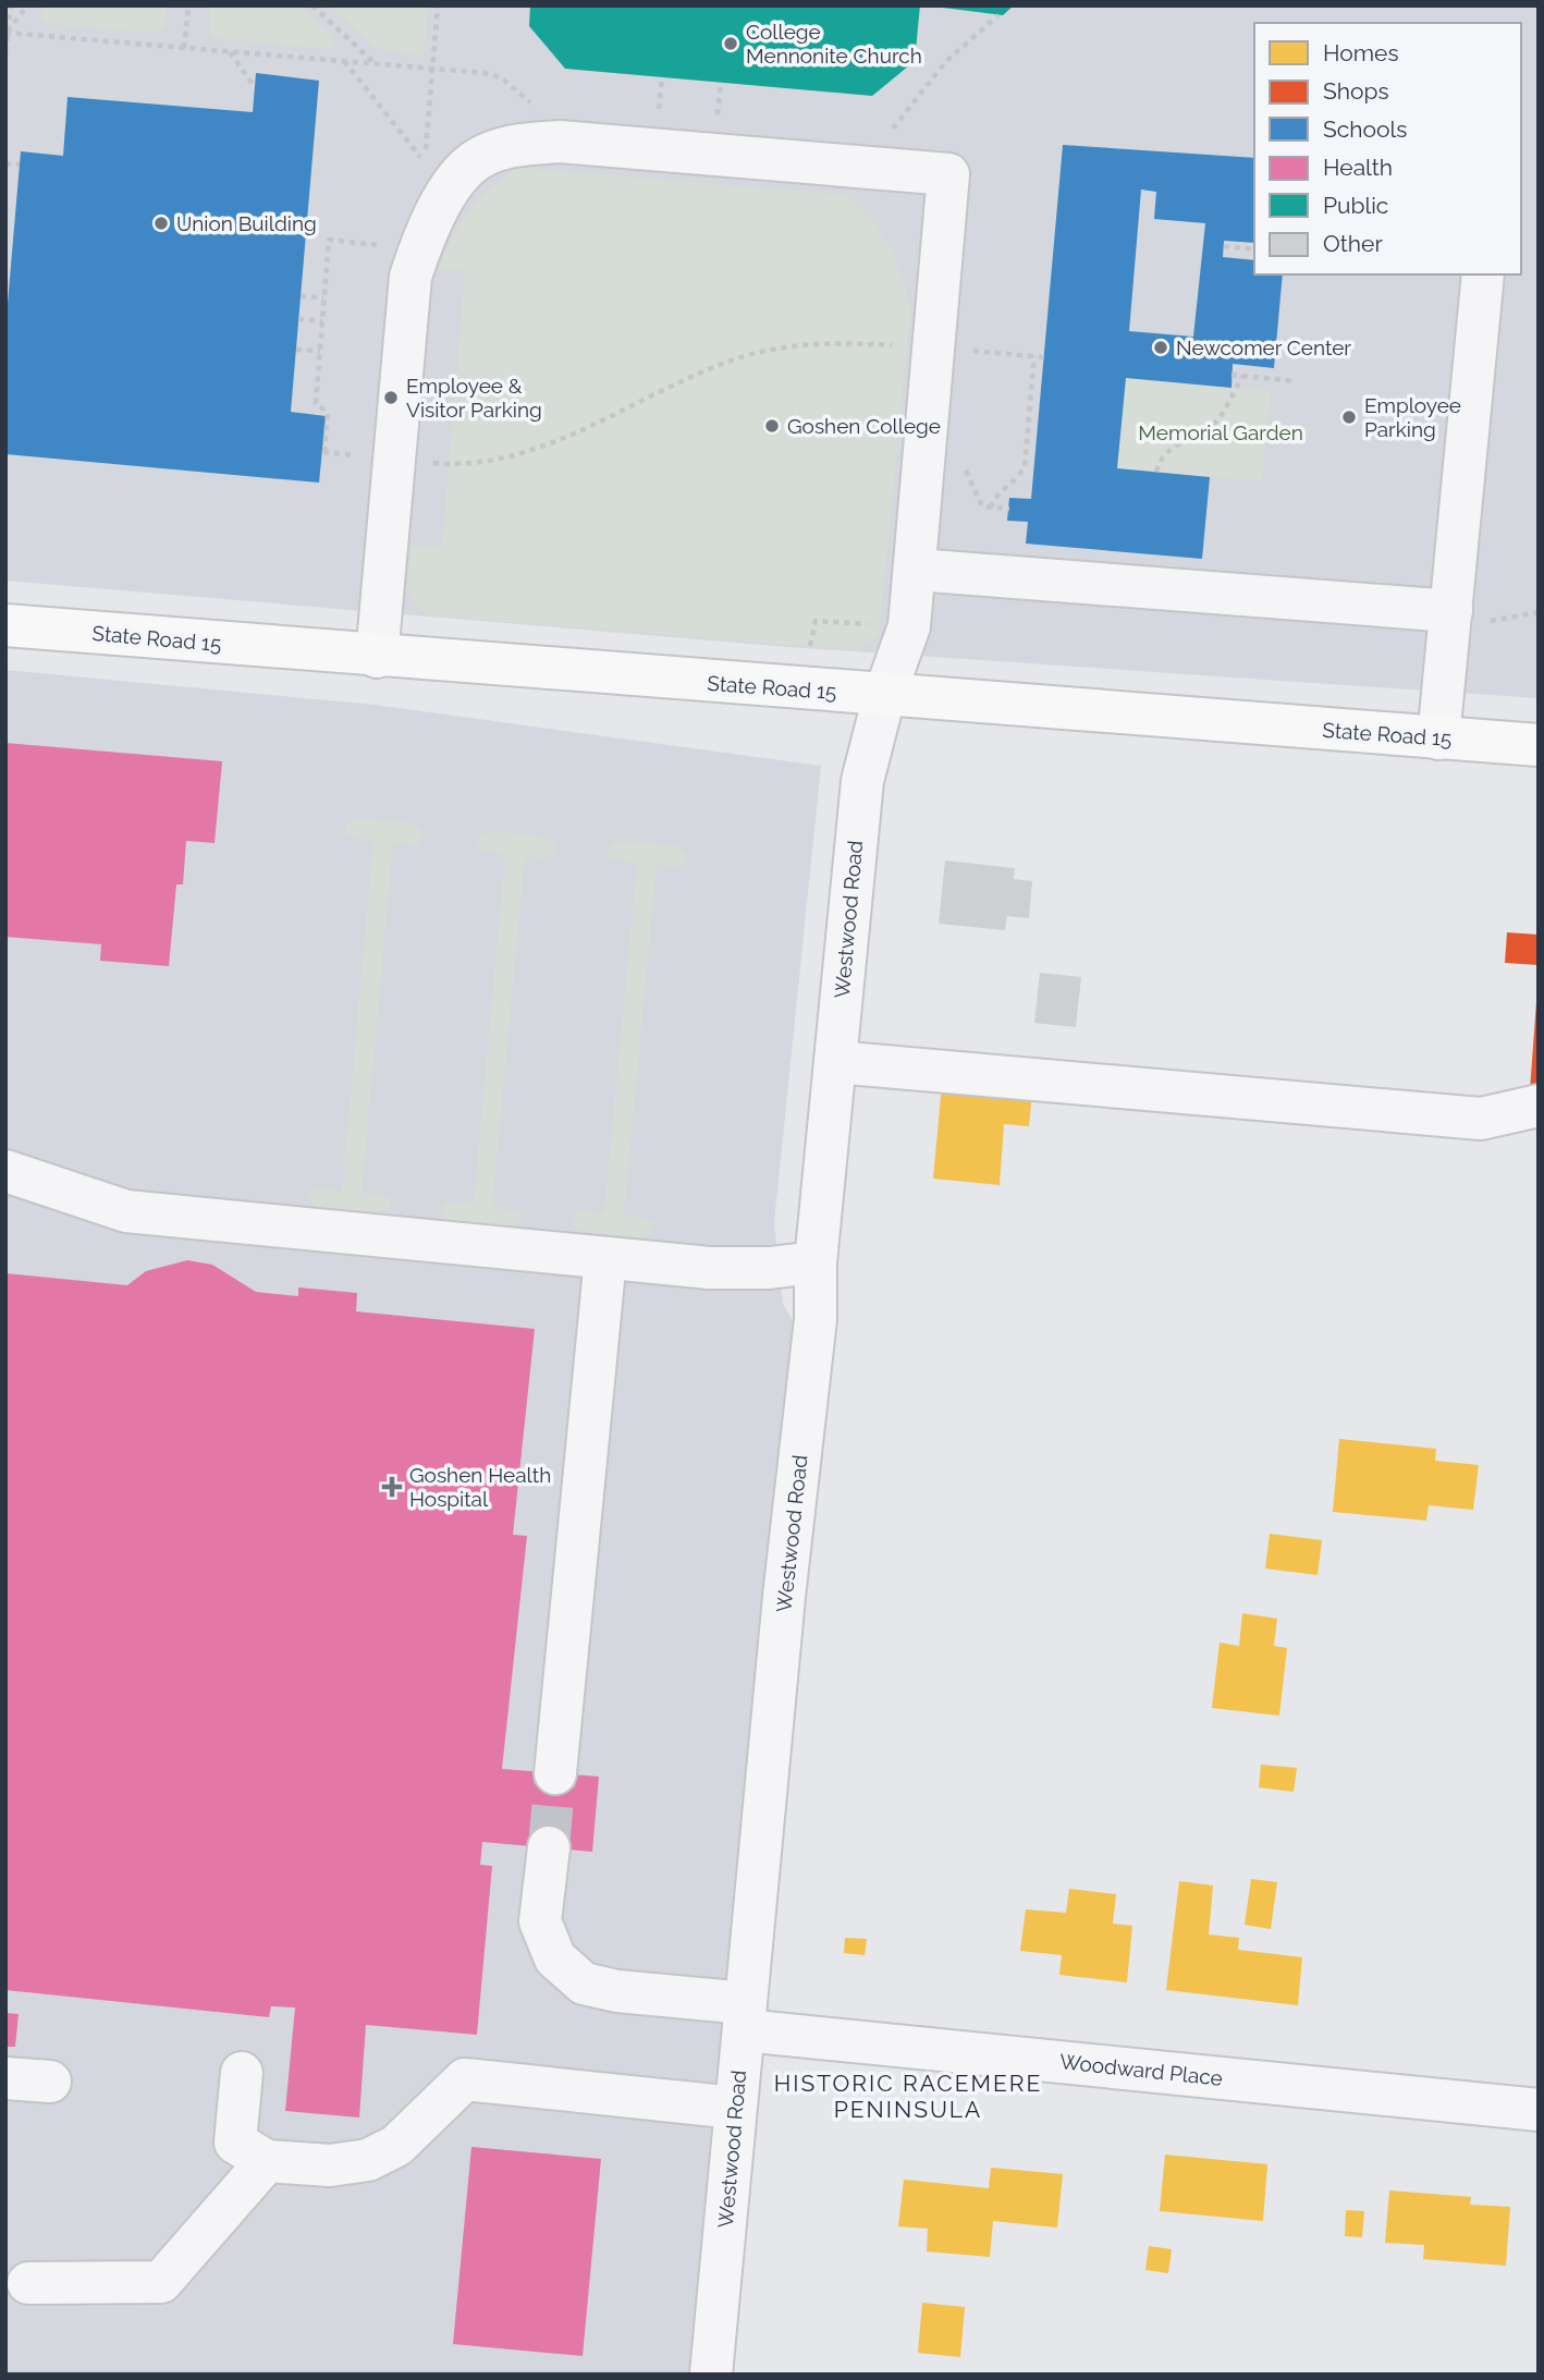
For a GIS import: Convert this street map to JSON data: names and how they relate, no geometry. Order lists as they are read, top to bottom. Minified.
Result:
{"streets":{"main road":["State Road 15"],"street":["Westwood Road","Woodward Place"]},"crossings":[["State Road 15","Westwood Road"],["Westwood Road","Woodward Place"]],"districts":["HISTORIC RACEMERE PENINSULA"],"parks":["Memorial Garden"],"places":{"other":["College Mennonite Church","Union Building","Newcomer Center","Employee & Visitor Parking","Employee Parking","Goshen College"],"health":["Goshen Health Hospital"]},"legend":["Homes","Shops","Schools","Health","Public","Other"]}
